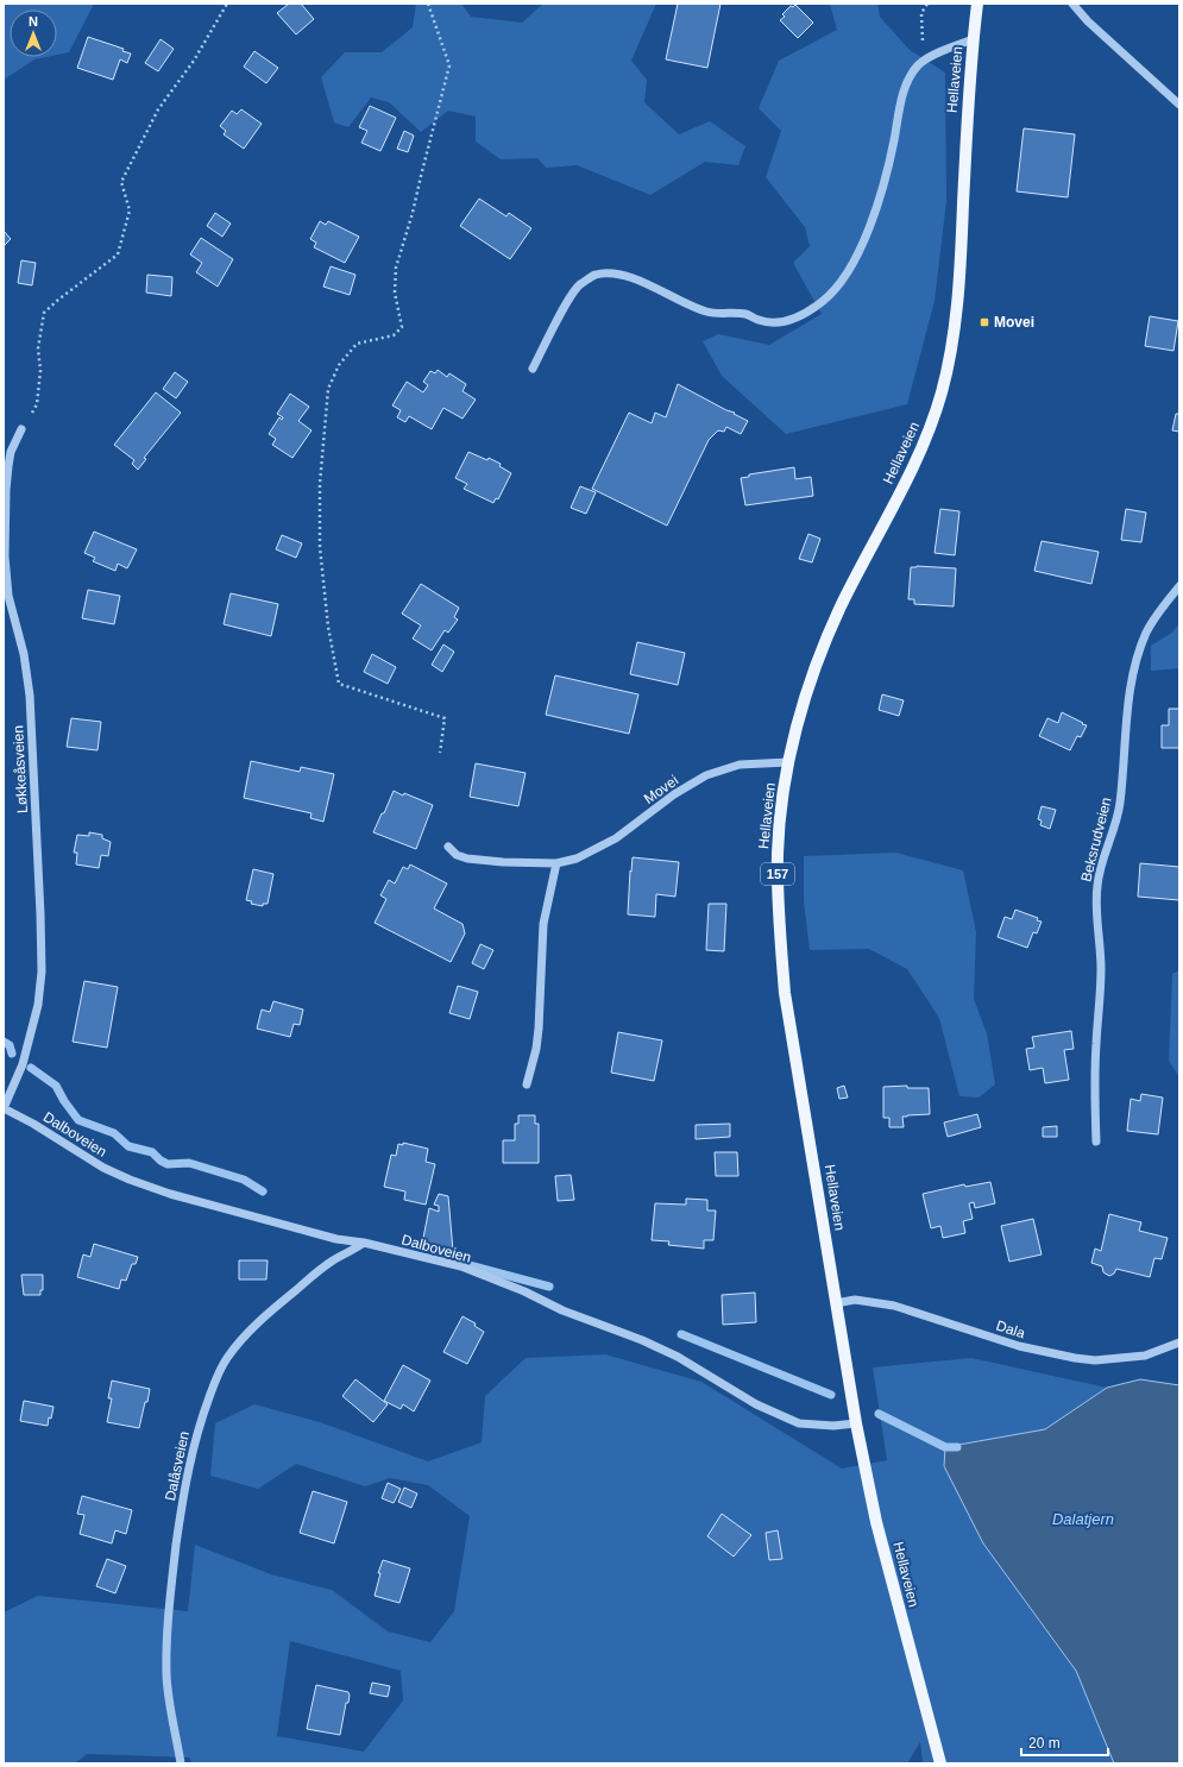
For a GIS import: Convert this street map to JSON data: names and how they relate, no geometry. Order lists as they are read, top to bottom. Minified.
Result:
{"streets":{"main road":["Hellaveien","157"],"street":["Løkkeåsveien","Movei","Beksrudveien","Dalboveien","Dala","Dalåsveien"]},"crossings":[["Hellaveien","Movei"],["Hellaveien","Dalboveien"],["Hellaveien","Dala"],["Løkkeåsveien","Dalboveien"],["Dalboveien","Dalåsveien"]],"water":["Dalatjern"],"places":{"transit":["Movei"]},"scale_bar":"20 m","north":"top"}
